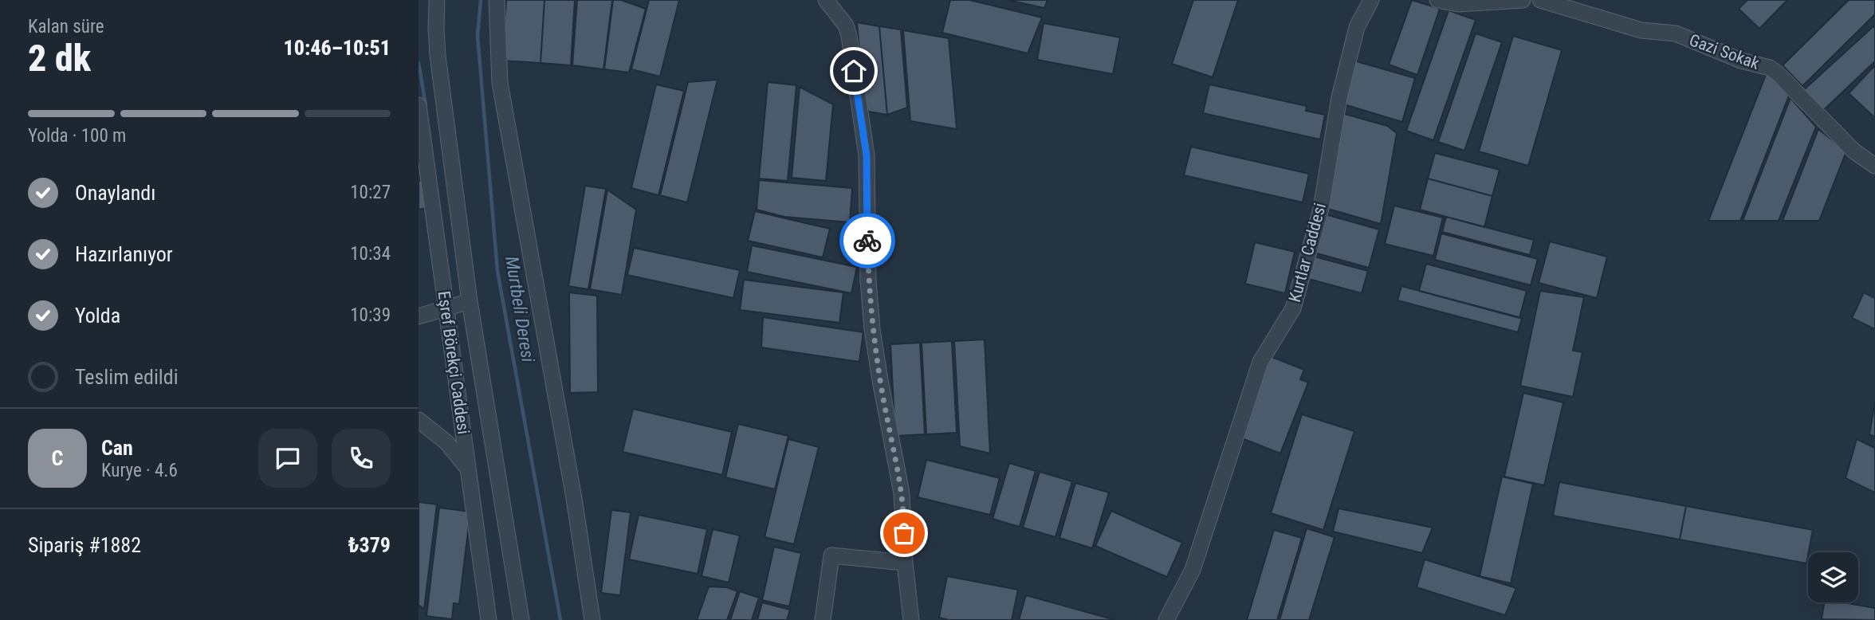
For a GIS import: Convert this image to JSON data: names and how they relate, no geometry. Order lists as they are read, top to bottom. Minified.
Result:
{"streets":{"street":["Gazi Sokak","Kurtlar Caddesi","Eşref Börekçi Caddesi"]},"water":["Murtbeli Deresi"],"page":{"heading":["2 dk","Kalan süre","10:46–10:51"],"panel":["Can","Kurye · 4.6","Sipariş #1882","₺379"],"bar":"Yolda · 100 m","list":[["Onaylandı","10:27"],["Hazırlanıyor","10:34"],["Yolda","10:39"],"Teslim edildi"],"round":"C"}}
